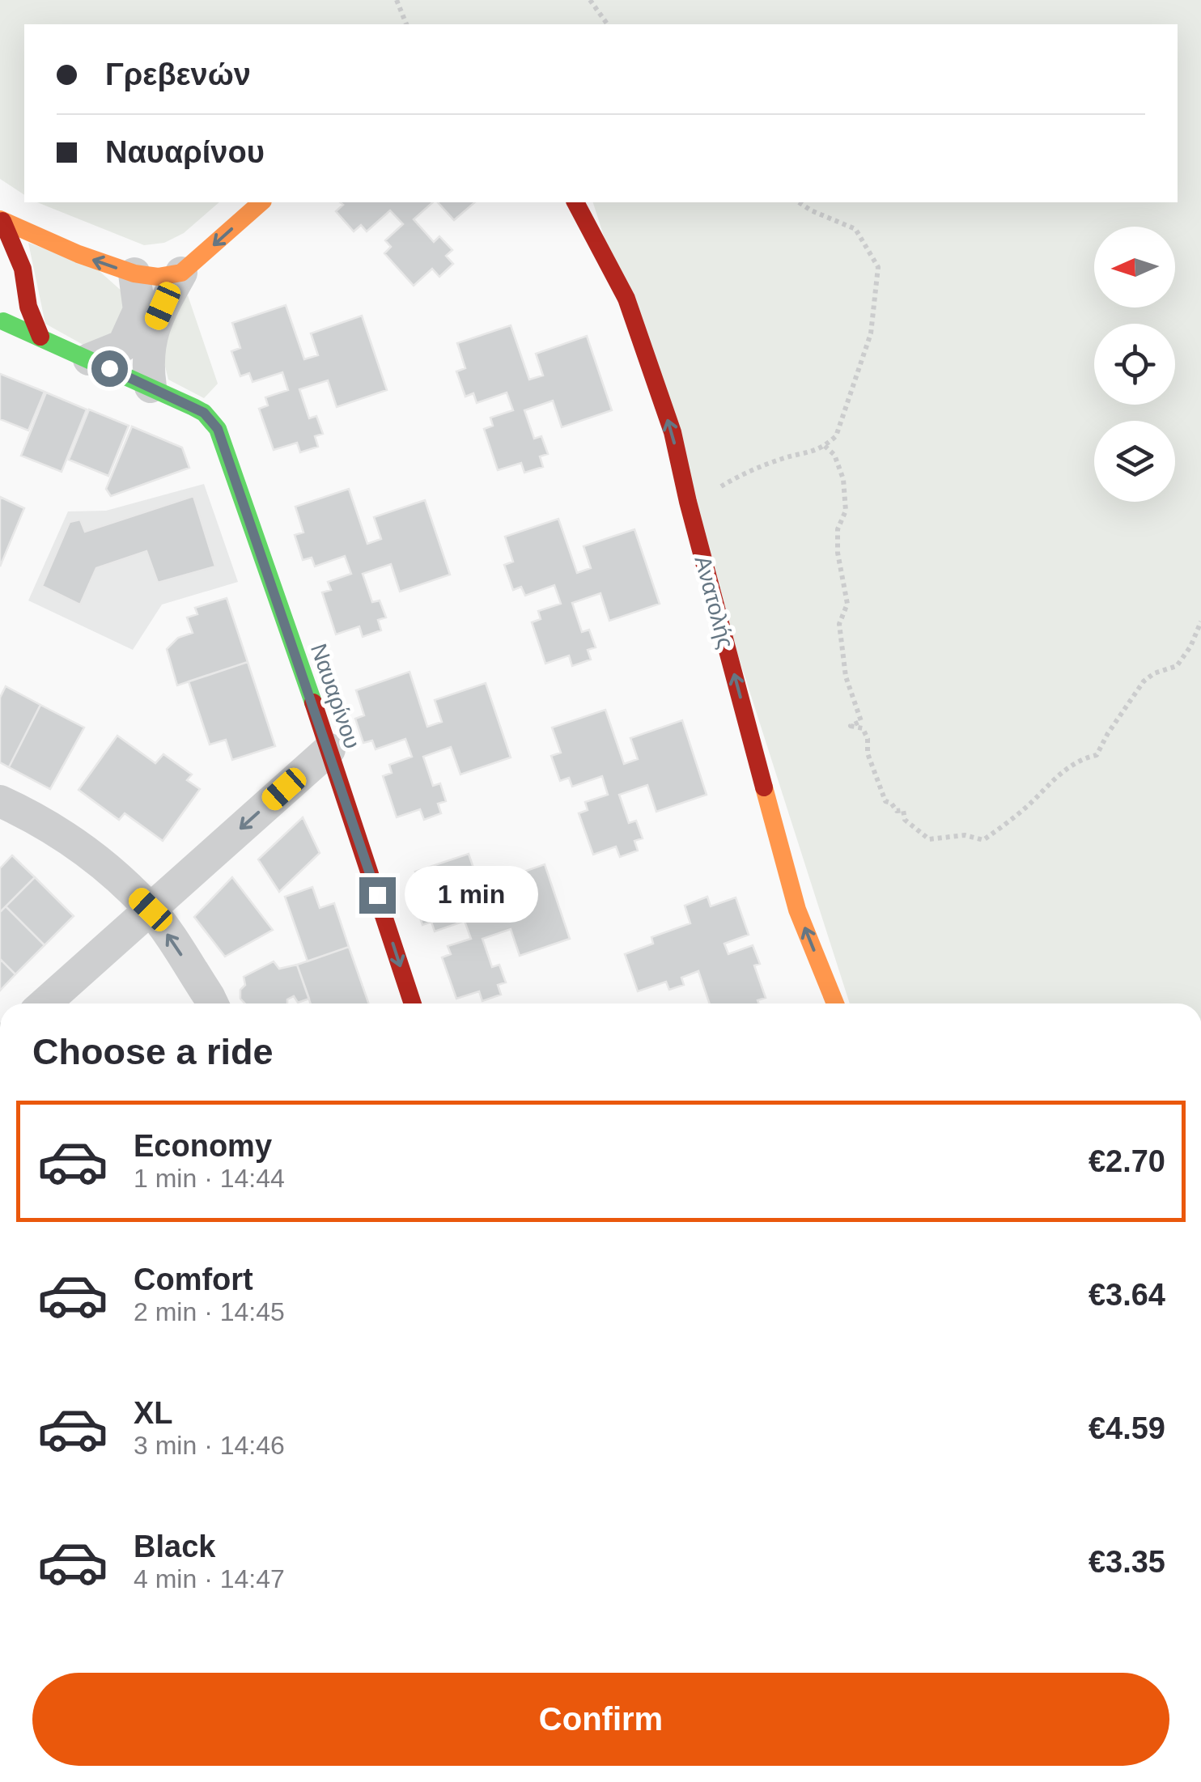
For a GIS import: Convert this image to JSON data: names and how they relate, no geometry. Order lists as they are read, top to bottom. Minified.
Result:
{"streets":{"street":["Ανατολής","Ναυαρίνου"]},"one_way":["Ανατολής","Ναυαρίνου"],"north":"left","page":{"banner":["Γρεβενών","Ναυαρίνου"],"bubble":"1 min","heading":"Choose a ride","list":[{"name":"Economy","note":"1 min · 14:44","value":"€2.70"},{"name":"Comfort","note":"2 min · 14:45","value":"€3.64"},{"name":"XL","note":"3 min · 14:46","value":"€4.59"},{"name":"Black","note":"4 min · 14:47","value":"€3.35"}],"buttons":"Confirm"}}
